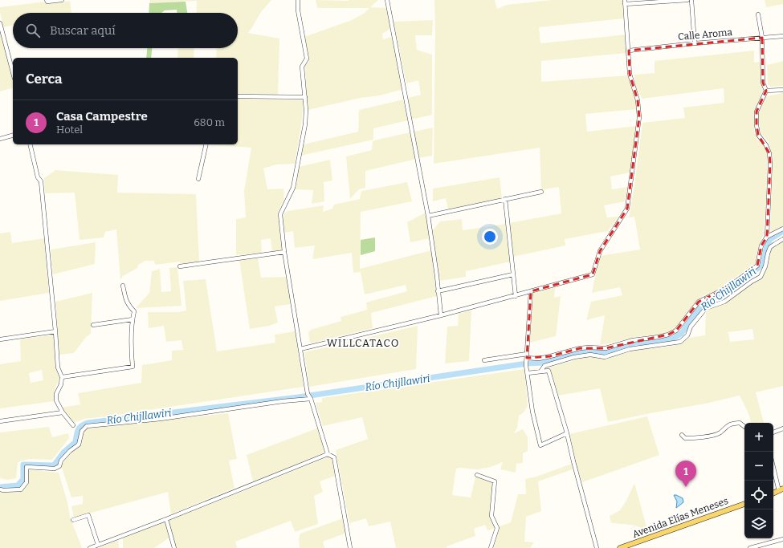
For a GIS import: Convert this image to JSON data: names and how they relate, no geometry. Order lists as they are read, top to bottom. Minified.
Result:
{"streets":{"main road":["Avenida Elías Meneses"],"street":["Calle Aroma"]},"districts":["WILLCATACO"],"water":["Río Chijllawiri"],"page":{"search":"Buscar aquí","heading":"Cerca","list":[{"mark":"1","name":"Casa Campestre","note":"Hotel","value":"680 m"}],"map_buttons":["+","−"],"pins":"1"}}
